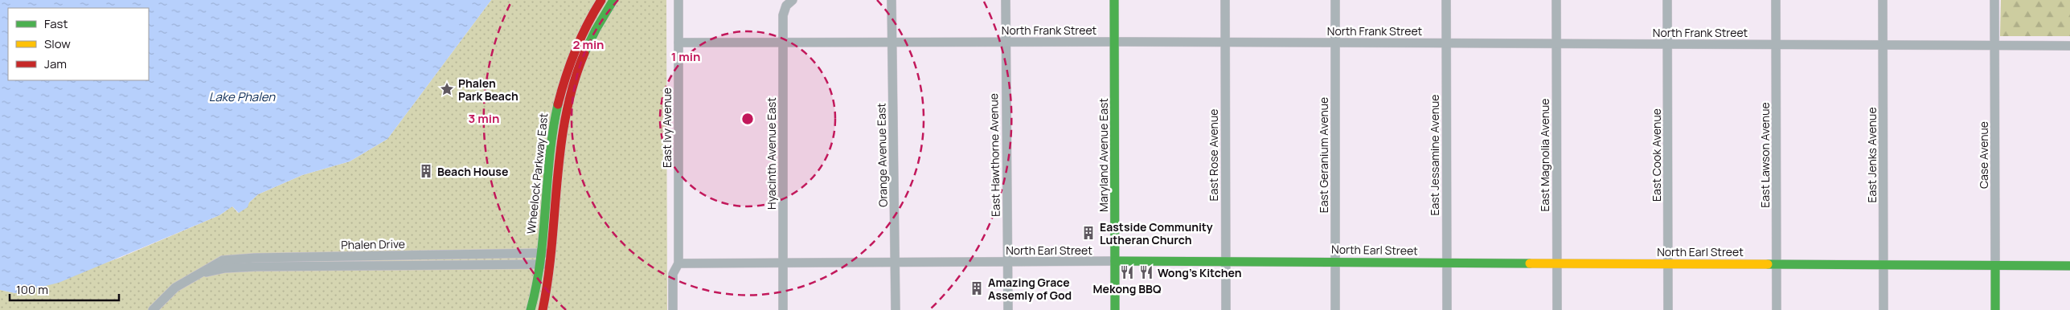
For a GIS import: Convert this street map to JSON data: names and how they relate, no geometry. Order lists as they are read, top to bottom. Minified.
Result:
{"streets":{"street":["North Frank Street","East Ivy Avenue","Hyacinth Avenue East","Orange Avenue East","East Hawthorne Avenue","Maryland Avenue East","East Rose Avenue","East Geranium Avenue","East Jessamine Avenue","East Magnolia Avenue","East Cook Avenue","East Lawson Avenue","East Jenks Avenue","Case Avenue","Wheelock Parkway East","Phalen Drive","North Earl Street"]},"crossings":[["North Frank Street","East Ivy Avenue"],["North Frank Street","Hyacinth Avenue East"],["North Frank Street","Orange Avenue East"],["North Frank Street","East Hawthorne Avenue"],["North Frank Street","Maryland Avenue East"],["North Frank Street","East Rose Avenue"],["North Frank Street","East Geranium Avenue"],["North Frank Street","East Jessamine Avenue"],["North Frank Street","East Magnolia Avenue"],["North Frank Street","East Cook Avenue"],["North Frank Street","East Lawson Avenue"],["North Frank Street","East Jenks Avenue"],["North Frank Street","Case Avenue"],["East Ivy Avenue","North Earl Street"],["Hyacinth Avenue East","North Earl Street"],["Orange Avenue East","North Earl Street"],["East Hawthorne Avenue","North Earl Street"],["Maryland Avenue East","North Earl Street"],["East Rose Avenue","North Earl Street"],["East Geranium Avenue","North Earl Street"],["East Jessamine Avenue","North Earl Street"],["East Magnolia Avenue","North Earl Street"],["East Cook Avenue","North Earl Street"],["East Lawson Avenue","North Earl Street"],["East Jenks Avenue","North Earl Street"],["Case Avenue","North Earl Street"],["Wheelock Parkway East","Phalen Drive"]],"water":["Lake Phalen"],"places":{"place":["Phalen Park Beach"],"building":["Beach House","Eastside Community Lutheran Church","Amazing Grace Assemly of God"],"restaurant":["Mekong BBQ","Wong's Kitchen"]},"legend":["Fast","Slow","Jam"],"scale_bar":"100 m","rings":["2 min","1 min","3 min"]}
